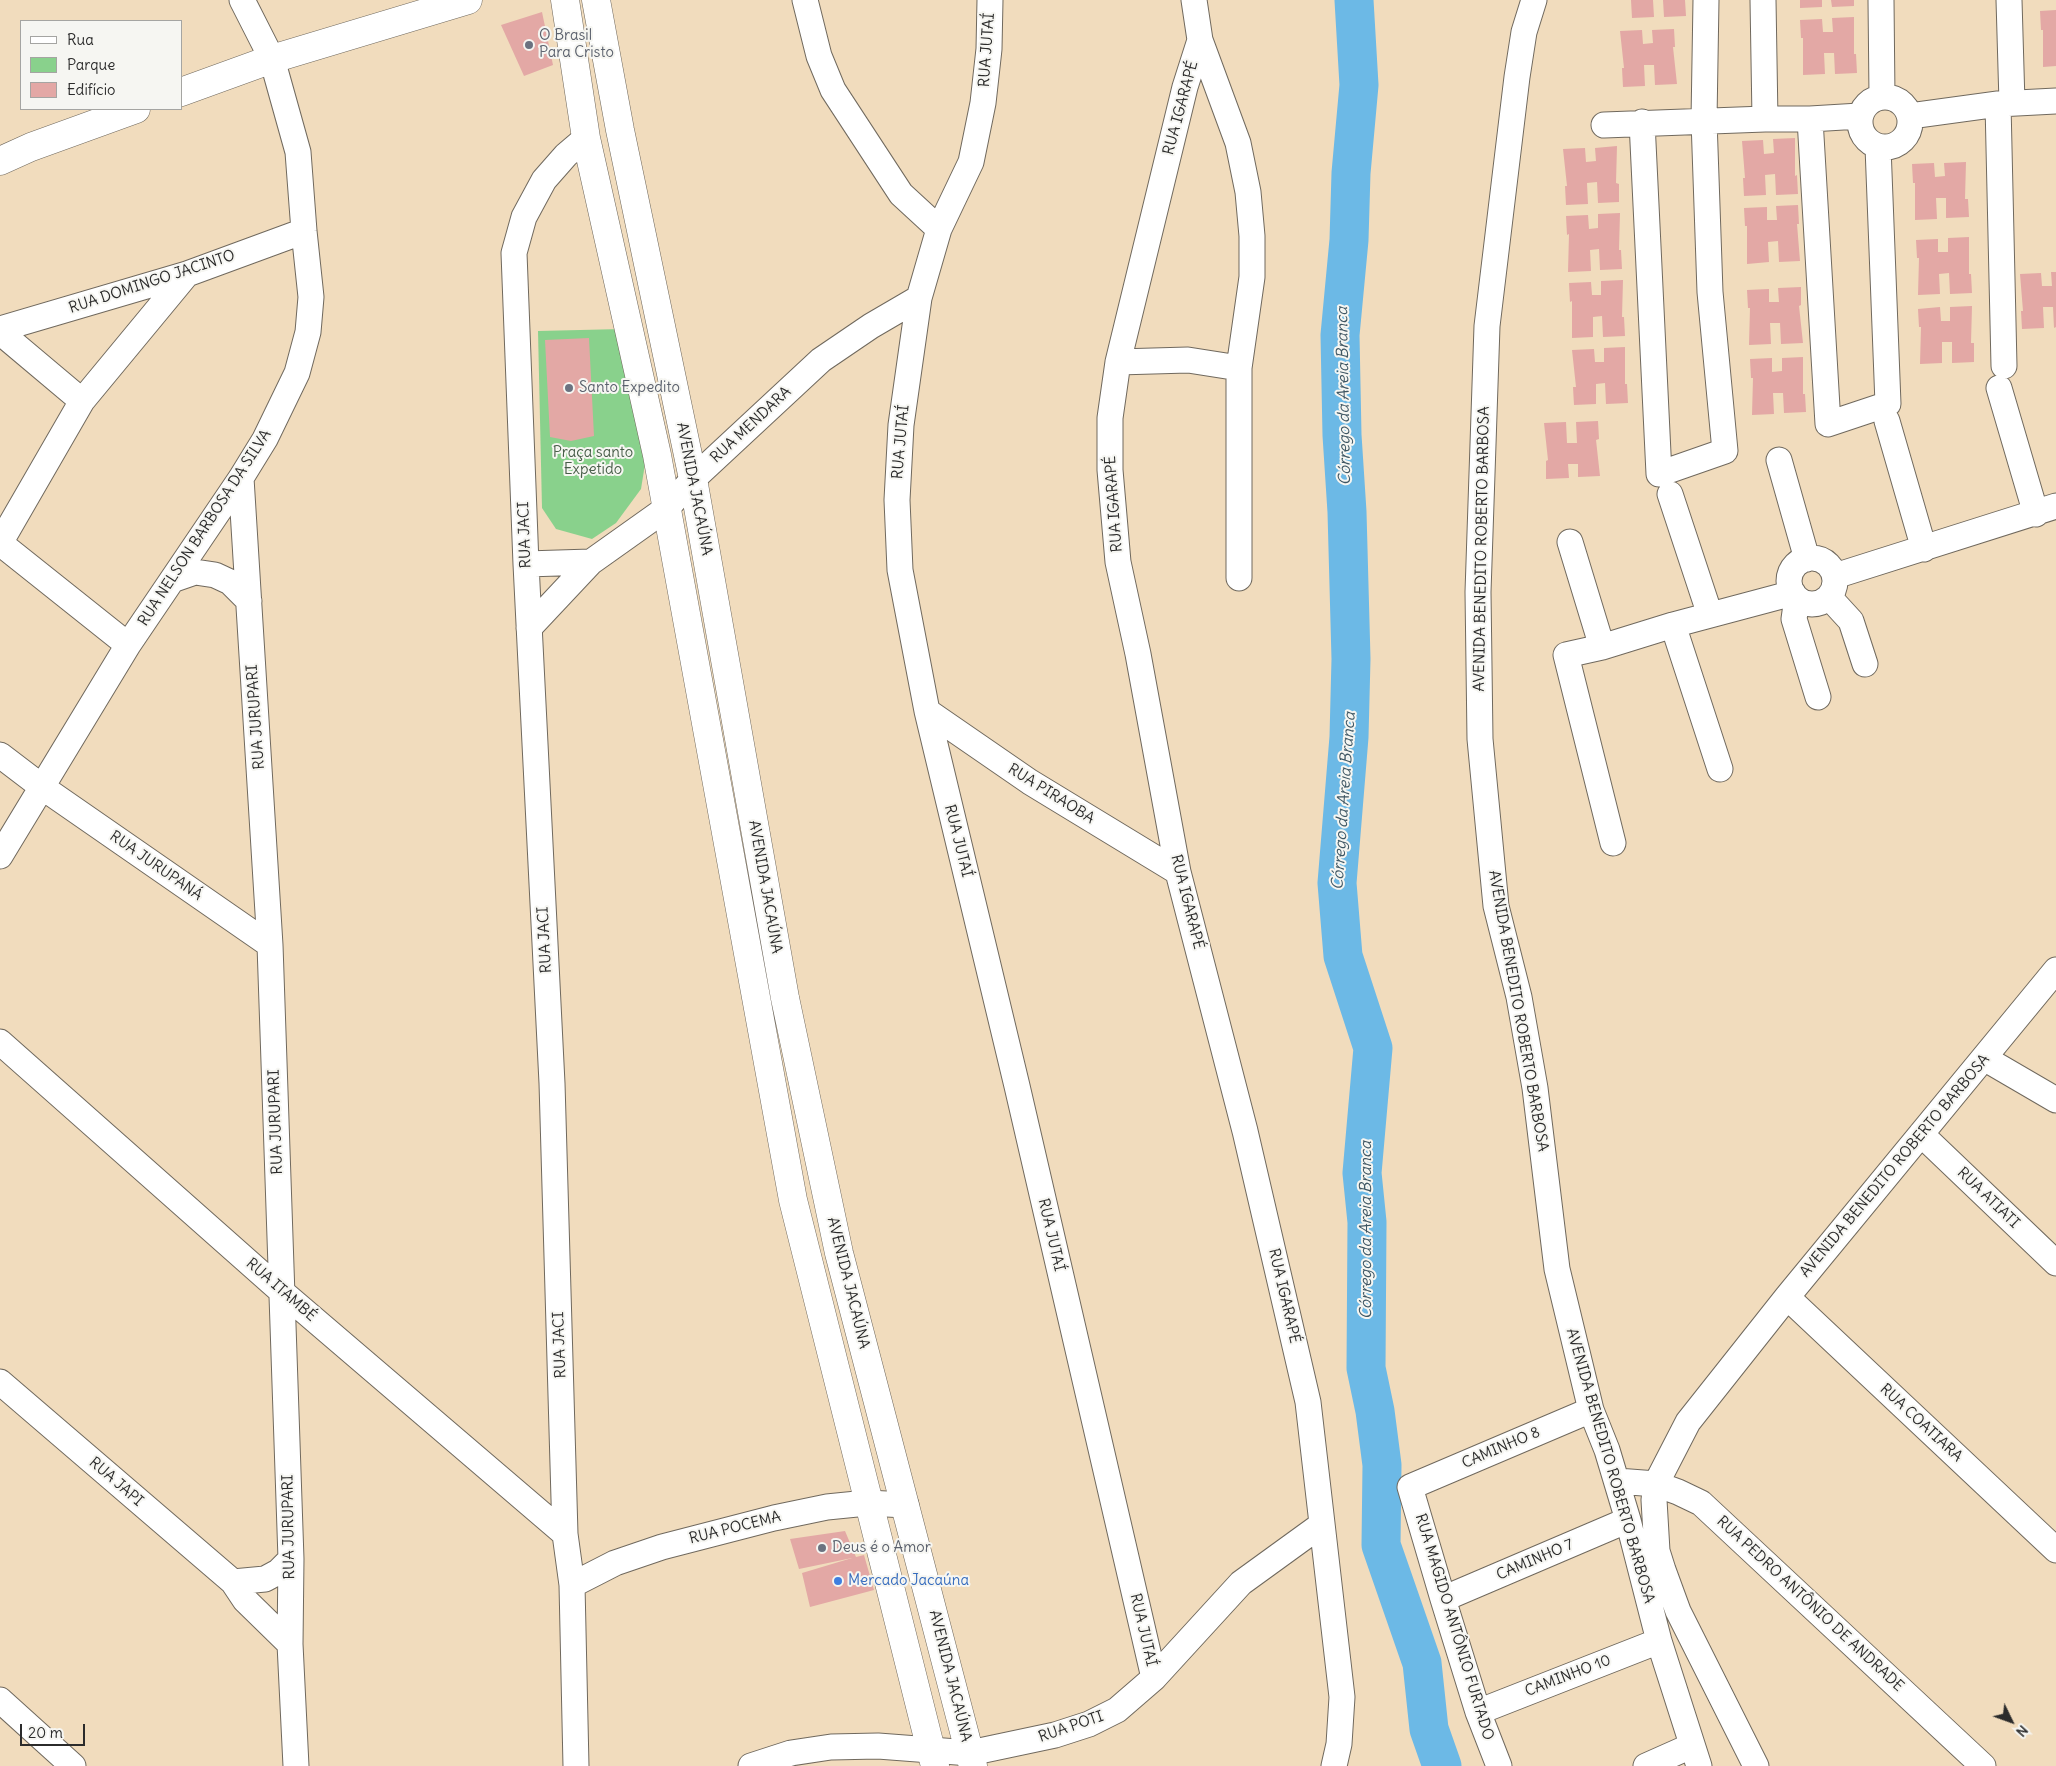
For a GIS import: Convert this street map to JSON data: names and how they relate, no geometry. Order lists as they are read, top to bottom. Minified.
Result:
{"streets":{"street":["RUA JUTAÍ","RUA IGARAPÉ","RUA DOMINGO JACINTO","RUA MENDARA","AVENIDA JACAÚNA","RUA NELSON BARBOSA DA SILVA","RUA JACI","AVENIDA BENEDITO ROBERTO BARBOSA","RUA JURUPARI","RUA PIRAOBA","RUA JURUPANÁ","RUA ATIATI","RUA ITAMBÉ","RUA COATIARA","CAMINHO 8","RUA JAPI","RUA POCEMA","CAMINHO 7","RUA PEDRO ANTÔNIO DE ANDRADE","RUA MAGIDO ANTÔNIO FURTADO","CAMINHO 10","RUA POTI"]},"crossings":[["RUA JUTAÍ","RUA MENDARA"],["RUA JUTAÍ","RUA PIRAOBA"],["RUA JUTAÍ","RUA POTI"],["RUA IGARAPÉ","RUA PIRAOBA"],["RUA IGARAPÉ","RUA POTI"],["RUA DOMINGO JACINTO","RUA NELSON BARBOSA DA SILVA"],["RUA MENDARA","AVENIDA JACAÚNA"],["RUA MENDARA","RUA JACI"],["AVENIDA JACAÚNA","RUA JACI"],["AVENIDA JACAÚNA","RUA POCEMA"],["AVENIDA JACAÚNA","RUA POTI"],["RUA NELSON BARBOSA DA SILVA","RUA JURUPARI"],["RUA NELSON BARBOSA DA SILVA","RUA JURUPANÁ"],["RUA JACI","RUA ITAMBÉ"],["RUA JACI","RUA POCEMA"],["AVENIDA BENEDITO ROBERTO BARBOSA","RUA ATIATI"],["AVENIDA BENEDITO ROBERTO BARBOSA","RUA COATIARA"],["AVENIDA BENEDITO ROBERTO BARBOSA","CAMINHO 8"],["AVENIDA BENEDITO ROBERTO BARBOSA","CAMINHO 7"],["AVENIDA BENEDITO ROBERTO BARBOSA","RUA PEDRO ANTÔNIO DE ANDRADE"],["AVENIDA BENEDITO ROBERTO BARBOSA","CAMINHO 10"],["RUA JURUPARI","RUA JURUPANÁ"],["RUA JURUPARI","RUA ITAMBÉ"],["RUA JURUPARI","RUA JAPI"],["CAMINHO 8","RUA MAGIDO ANTÔNIO FURTADO"],["CAMINHO 7","RUA MAGIDO ANTÔNIO FURTADO"],["RUA MAGIDO ANTÔNIO FURTADO","CAMINHO 10"]],"water":["Córrego da Areia Branca"],"parks":["Praça santo Expetido"],"places":["O Brasil Para Cristo","Santo Expedito","Deus é o Amor","Mercado Jacaúna"],"legend":["Rua","Parque","Edifício"],"scale_bar":"20 m","north":"bottom right"}
